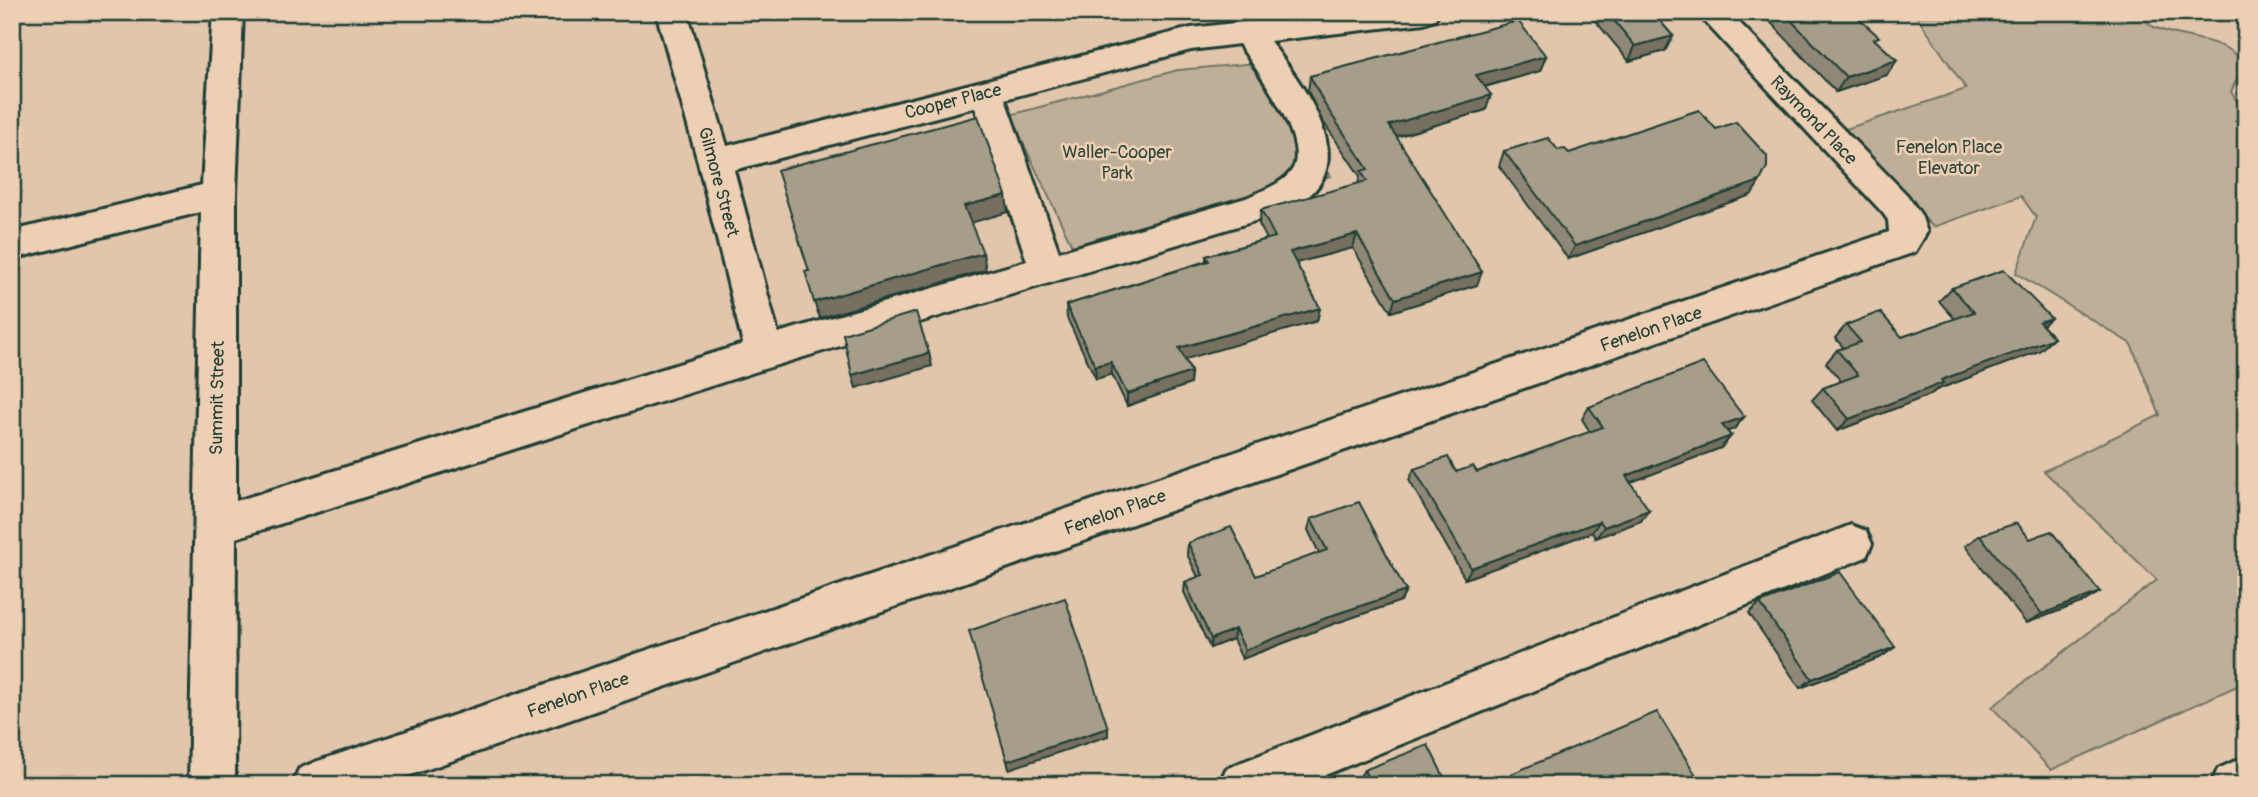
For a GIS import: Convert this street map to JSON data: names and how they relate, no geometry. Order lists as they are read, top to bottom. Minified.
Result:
{"streets":{"street":["Cooper Place","Raymond Place","Gilmore Street","Fenelon Place","Summit Street"]},"crossings":[["Cooper Place","Gilmore Street"],["Raymond Place","Fenelon Place"]],"parks":["Fenelon Place Elevator","Waller-Cooper Park"]}
